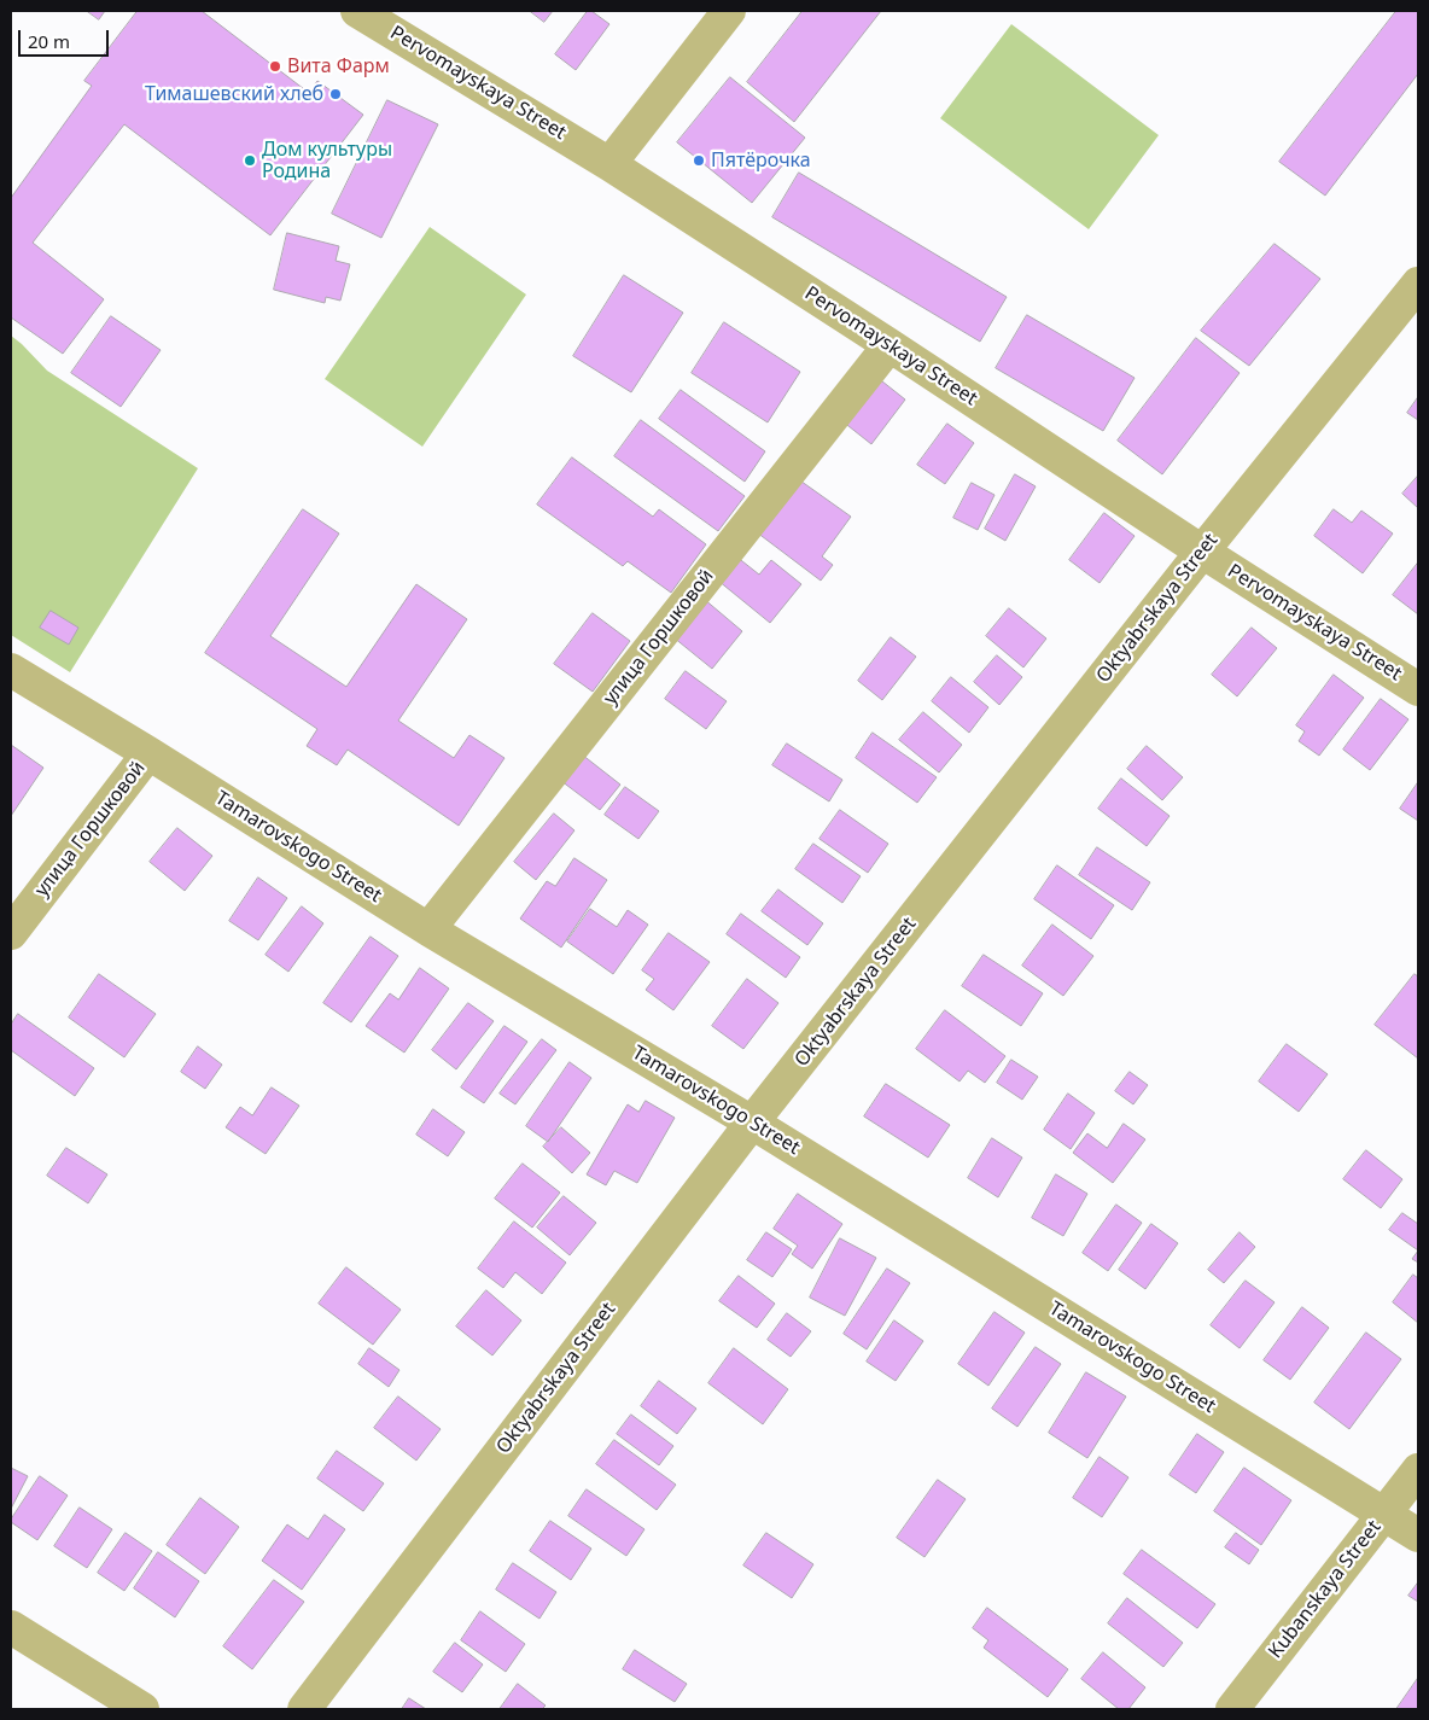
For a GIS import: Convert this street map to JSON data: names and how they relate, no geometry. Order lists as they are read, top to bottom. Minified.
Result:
{"streets":{"street":["Pervomayskaya Street","Oktyabrskaya Street","улица Горшковой","Tamarovskogo Street","Kubanskaya Street"]},"crossings":[["Pervomayskaya Street","Oktyabrskaya Street"],["Pervomayskaya Street","улица Горшковой"],["Oktyabrskaya Street","Tamarovskogo Street"],["улица Горшковой","Tamarovskogo Street"],["Tamarovskogo Street","Kubanskaya Street"]],"places":["Вита Фарм","Тимашевский хлеб","Дом культуры Родина","Пятёрочка"],"scale_bar":"20 m"}
